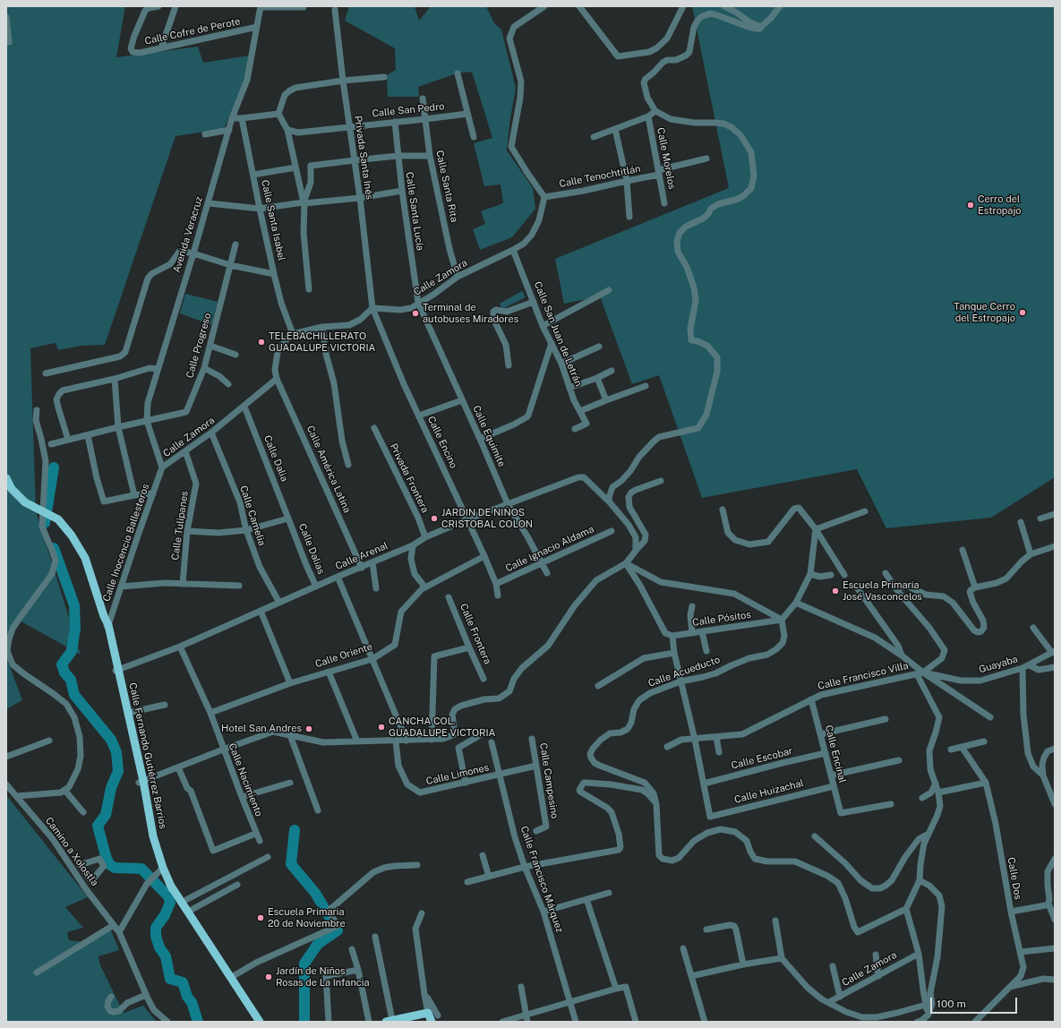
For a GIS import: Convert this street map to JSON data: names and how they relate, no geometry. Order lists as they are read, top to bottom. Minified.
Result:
{"streets":{"main road":["Calle Fernando Gutiérrez Barrios"],"street":["Calle Cofre de Perote","Calle San Pedro","Privada Santa Inés","Calle Morelos","Calle Tenochtitlán","Calle Santa Rita","Calle Santa Lucía","Calle Santa Isabel","Avenida Veracruz","Calle Zamora","Calle San Juan de Letrán","Calle Progreso","Calle Equimite","Calle Encino","Calle Dalia","Calle América Latina","Privada Frontera","Calle Camelia","Calle Tulipanes","Calle Inocencio Ballesteros","Calle Dalias","Calle Ignacio Aldama","Calle Arenal","Calle Pósitos","Calle Frontera","Calle Oriente","Guayaba","Calle Acueducto","Calle Francisco Villa","Calle Encinal","Calle Escobar","Calle Limones","Calle Nacimiento","Calle Campesino","Calle Huizachal","Camino a Xolostla","Calle Dos","Calle Francisco Márquez"]},"crossings":[["Calle Cofre de Perote","Avenida Veracruz"],["Calle San Pedro","Privada Santa Inés"],["Calle San Pedro","Calle Santa Rita"],["Calle San Pedro","Calle Santa Lucía"],["Privada Santa Inés","Calle Zamora"],["Privada Santa Inés","Calle Encino"],["Calle Morelos","Calle Tenochtitlán"],["Calle Tenochtitlán","Calle Zamora"],["Calle Santa Rita","Calle Zamora"],["Calle Santa Lucía","Calle Zamora"],["Calle Santa Lucía","Calle Equimite"],["Avenida Veracruz","Calle Zamora"],["Avenida Veracruz","Calle Progreso"],["Avenida Veracruz","Calle Inocencio Ballesteros"],["Calle Zamora","Calle San Juan de Letrán"],["Calle Zamora","Calle Equimite"],["Calle Zamora","Calle Encino"],["Calle Zamora","Calle Dalia"],["Calle Zamora","Calle América Latina"],["Calle Zamora","Calle Camelia"],["Calle Zamora","Calle Tulipanes"],["Calle Zamora","Calle Inocencio Ballesteros"],["Calle Equimite","Calle Ignacio Aldama"],["Calle Equimite","Calle Arenal"],["Calle Encino","Calle Ignacio Aldama"],["Calle Encino","Calle Arenal"],["Calle Encino","Calle Oriente"],["Calle Dalia","Calle Dalias"],["Calle América Latina","Calle Arenal"],["Privada Frontera","Calle Arenal"],["Calle Camelia","Calle Arenal"],["Calle Inocencio Ballesteros","Calle Fernando Gutiérrez Barrios"],["Calle Dalias","Calle Arenal"],["Calle Arenal","Calle Fernando Gutiérrez Barrios"],["Calle Arenal","Calle Nacimiento"],["Calle Pósitos","Calle Acueducto"],["Calle Oriente","Calle Nacimiento"],["Guayaba","Calle Francisco Villa"],["Calle Francisco Villa","Calle Encinal"],["Calle Encinal","Calle Escobar"],["Calle Encinal","Calle Huizachal"],["Calle Escobar","Calle Huizachal"],["Calle Limones","Calle Campesino"],["Calle Limones","Calle Francisco Márquez"]],"places":["Cerro del Estropajo","Tanque Cerro del Estropajo","Terminal de autobuses Miradores","TELEBACHILLERATO GUADALUPE VICTORIA","JARDIN DE NIÑOS CRISTOBAL COLON","Escuela Primaria José Vasconcelos","CANCHA COL. GUADALUPE VICTORIA","Hotel San Andres","Escuela Primaria 20 de Noviembre","Jardín de Niños Rosas de La Infancia"],"scale_bar":"100 m"}
